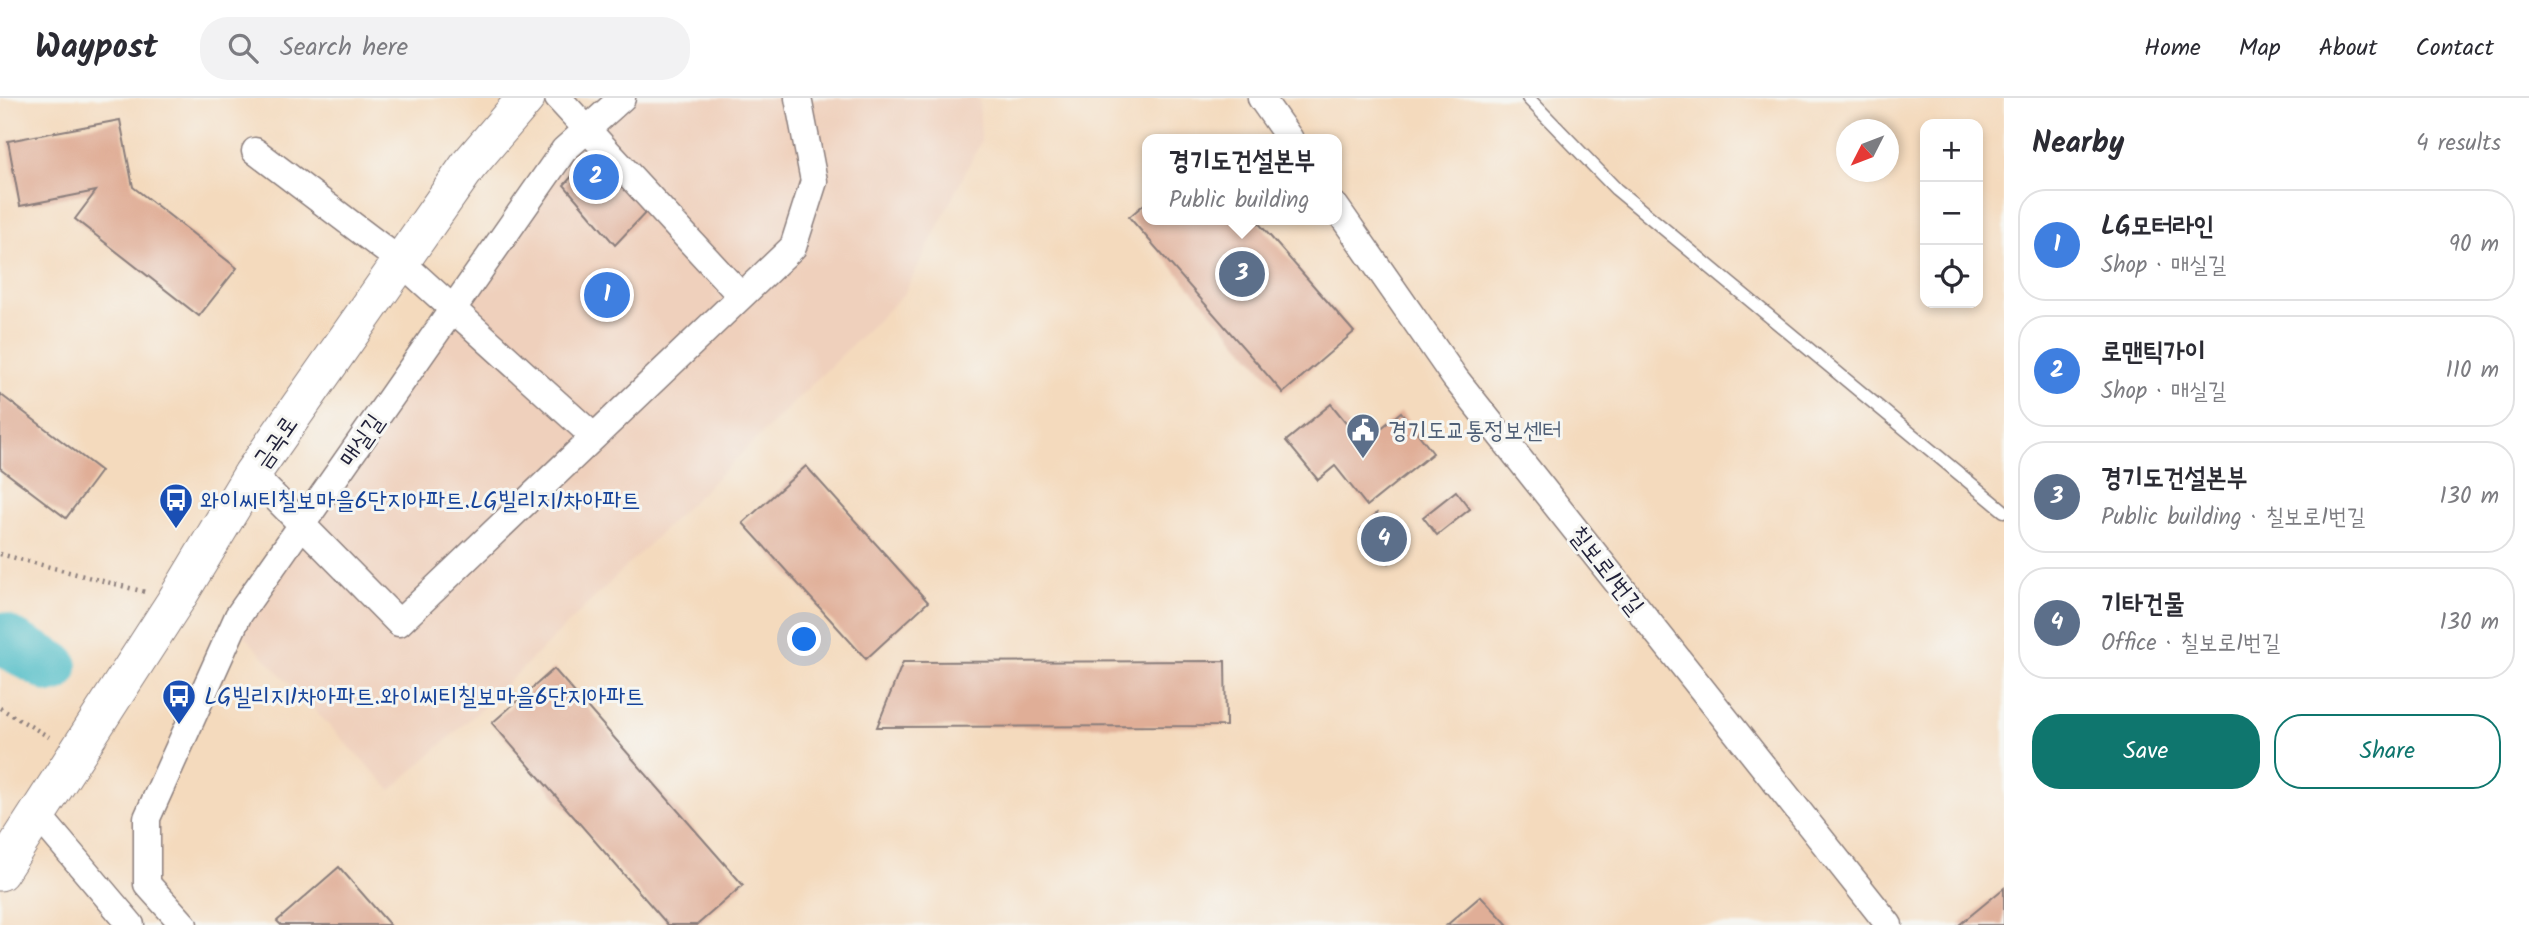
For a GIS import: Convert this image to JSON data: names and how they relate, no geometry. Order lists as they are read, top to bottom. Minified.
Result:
{"streets":{"main road":["금곡로"],"street":["매실길","칠보로1번길"]},"places":{"public building":["경기도교통정보센터"],"bus stop":["와이씨티칠보마을6단지아파트.LG빌리지1차아파트","LG빌리지1차아파트.와이씨티칠보마을6단지아파트"]},"north":"bottom left","page":{"header":"Waypost","search":"Search here","nav":["Home","Map","About","Contact"],"heading":["Nearby","4 results"],"map_buttons":["+","−"],"popup":["경기도건설본부","Public building"],"pins":["2","3","1","4"],"list":[{"mark":"1","name":"LG모터라인","note":"Shop · 매실길","value":"90 m"},{"mark":"2","name":"로맨틱가이","note":"Shop · 매실길","value":"110 m"},{"mark":"3","name":"경기도건설본부","note":"Public building · 칠보로1번길","value":"130 m"},{"mark":"4","name":"기타건물","note":"Office · 칠보로1번길","value":"130 m"}],"buttons":["Save","Share"]}}
